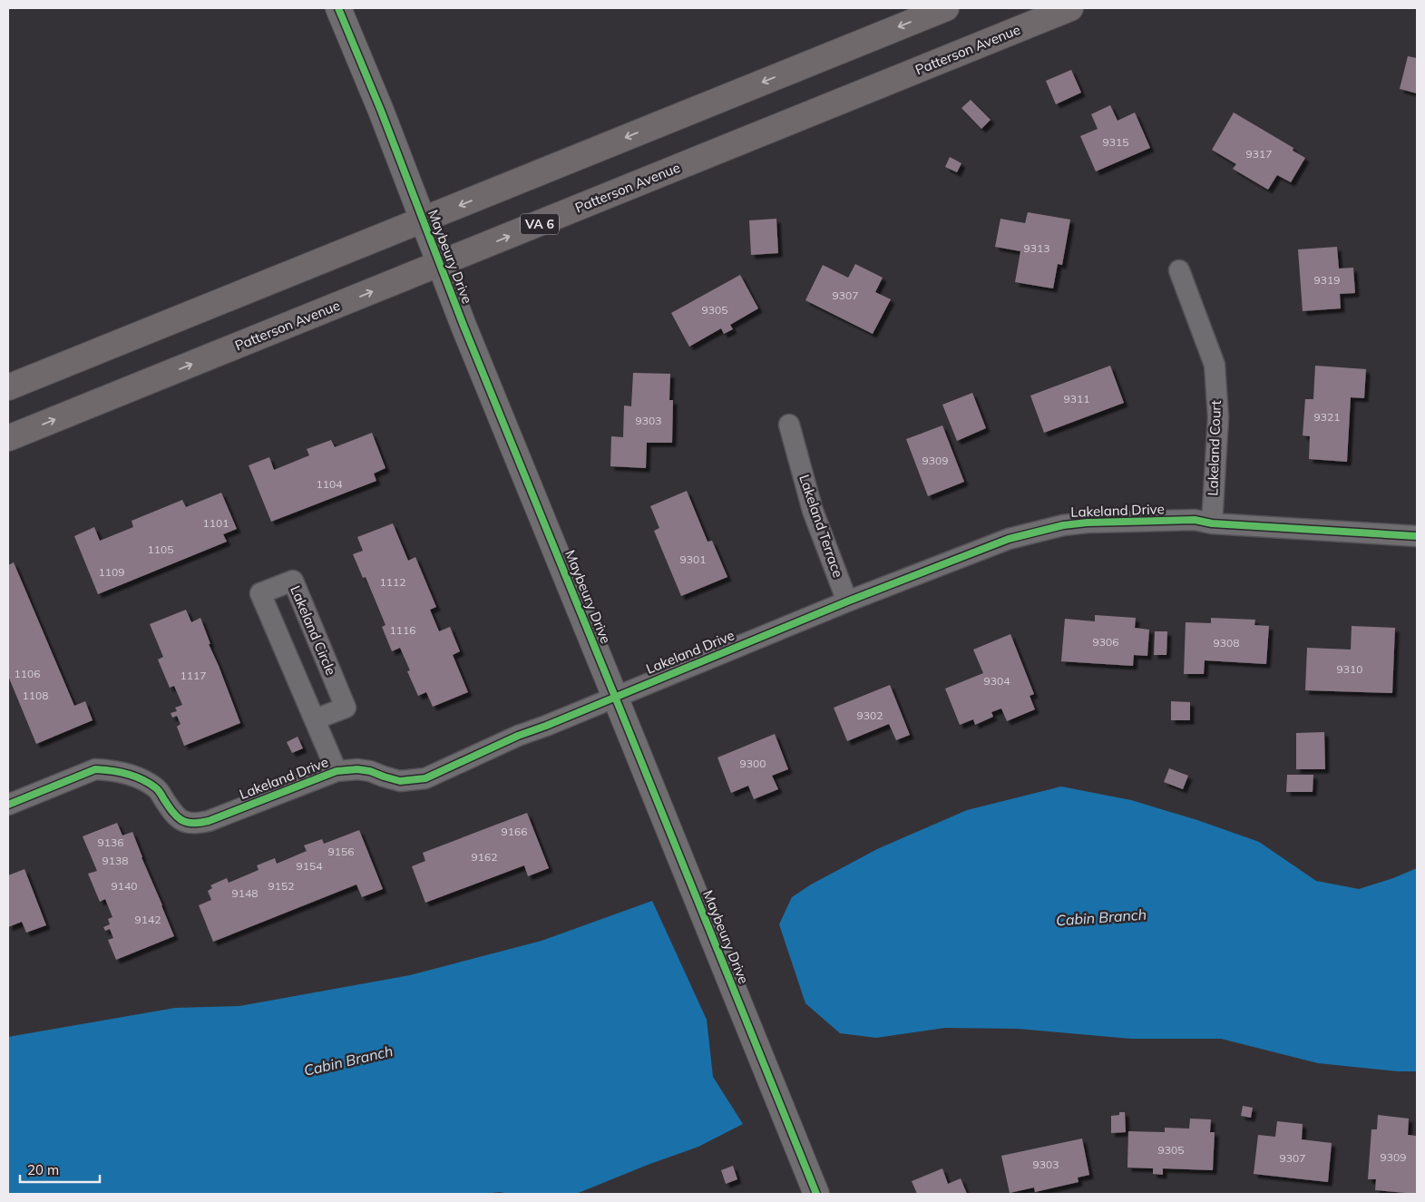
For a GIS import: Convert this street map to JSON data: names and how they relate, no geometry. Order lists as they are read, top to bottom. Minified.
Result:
{"streets":{"main road":["Patterson Avenue","VA 6"],"street":["Maybeury Drive","Lakeland Court","Lakeland Drive","Lakeland Terrace","Lakeland Circle"]},"crossings":[["Patterson Avenue","Maybeury Drive"],["Maybeury Drive","Lakeland Drive"],["Lakeland Court","Lakeland Drive"],["Lakeland Drive","Lakeland Terrace"],["Lakeland Drive","Lakeland Circle"]],"water":["Cabin Branch"],"house_numbers":["9315","9317","9313","9319","9307","9305","9311","9321","9303","9309","1104","1101","1105","9301","1109","1112","1116","9306","9308","9310","1106","1117","9304","1108","9302","9300","9166","9136","9156","9162","9138","9154","9140","9152","9148","9142","9305","9309","9307","9303"],"scale_bar":"20 m"}
